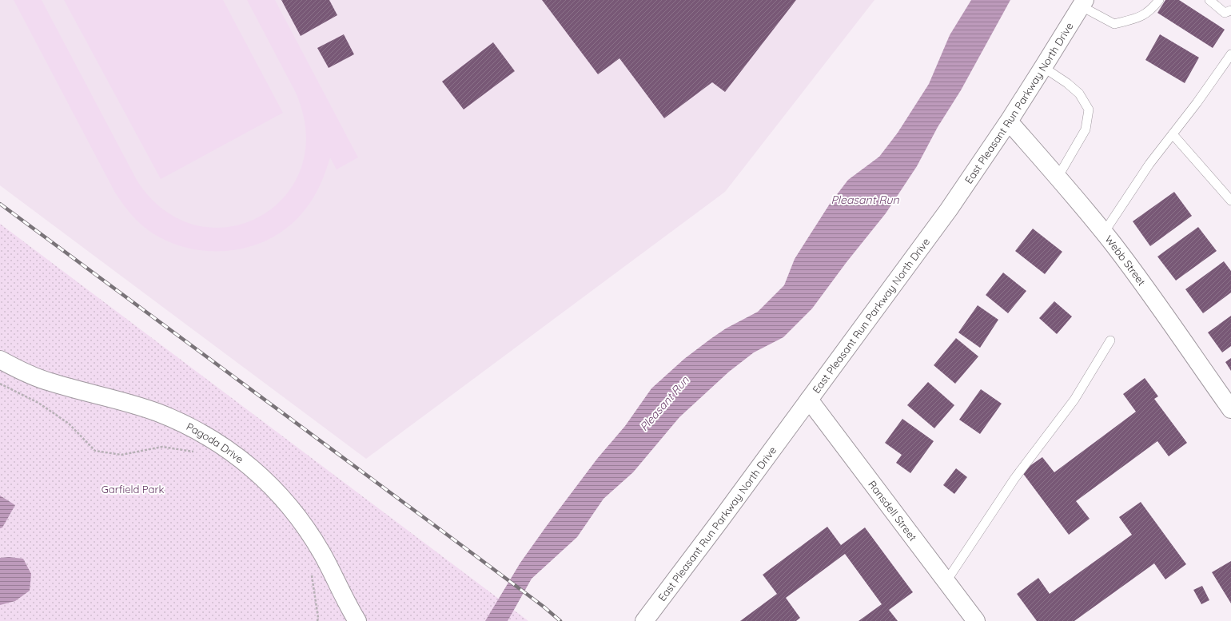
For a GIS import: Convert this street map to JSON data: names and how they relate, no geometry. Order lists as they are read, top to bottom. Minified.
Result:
{"streets":{"street":["East Pleasant Run Parkway North Drive","Webb Street","Pagoda Drive","Ransdell Street"]},"crossings":[["East Pleasant Run Parkway North Drive","Webb Street"],["East Pleasant Run Parkway North Drive","Ransdell Street"]],"water":["Pleasant Run"],"parks":["Garfield Park"]}
